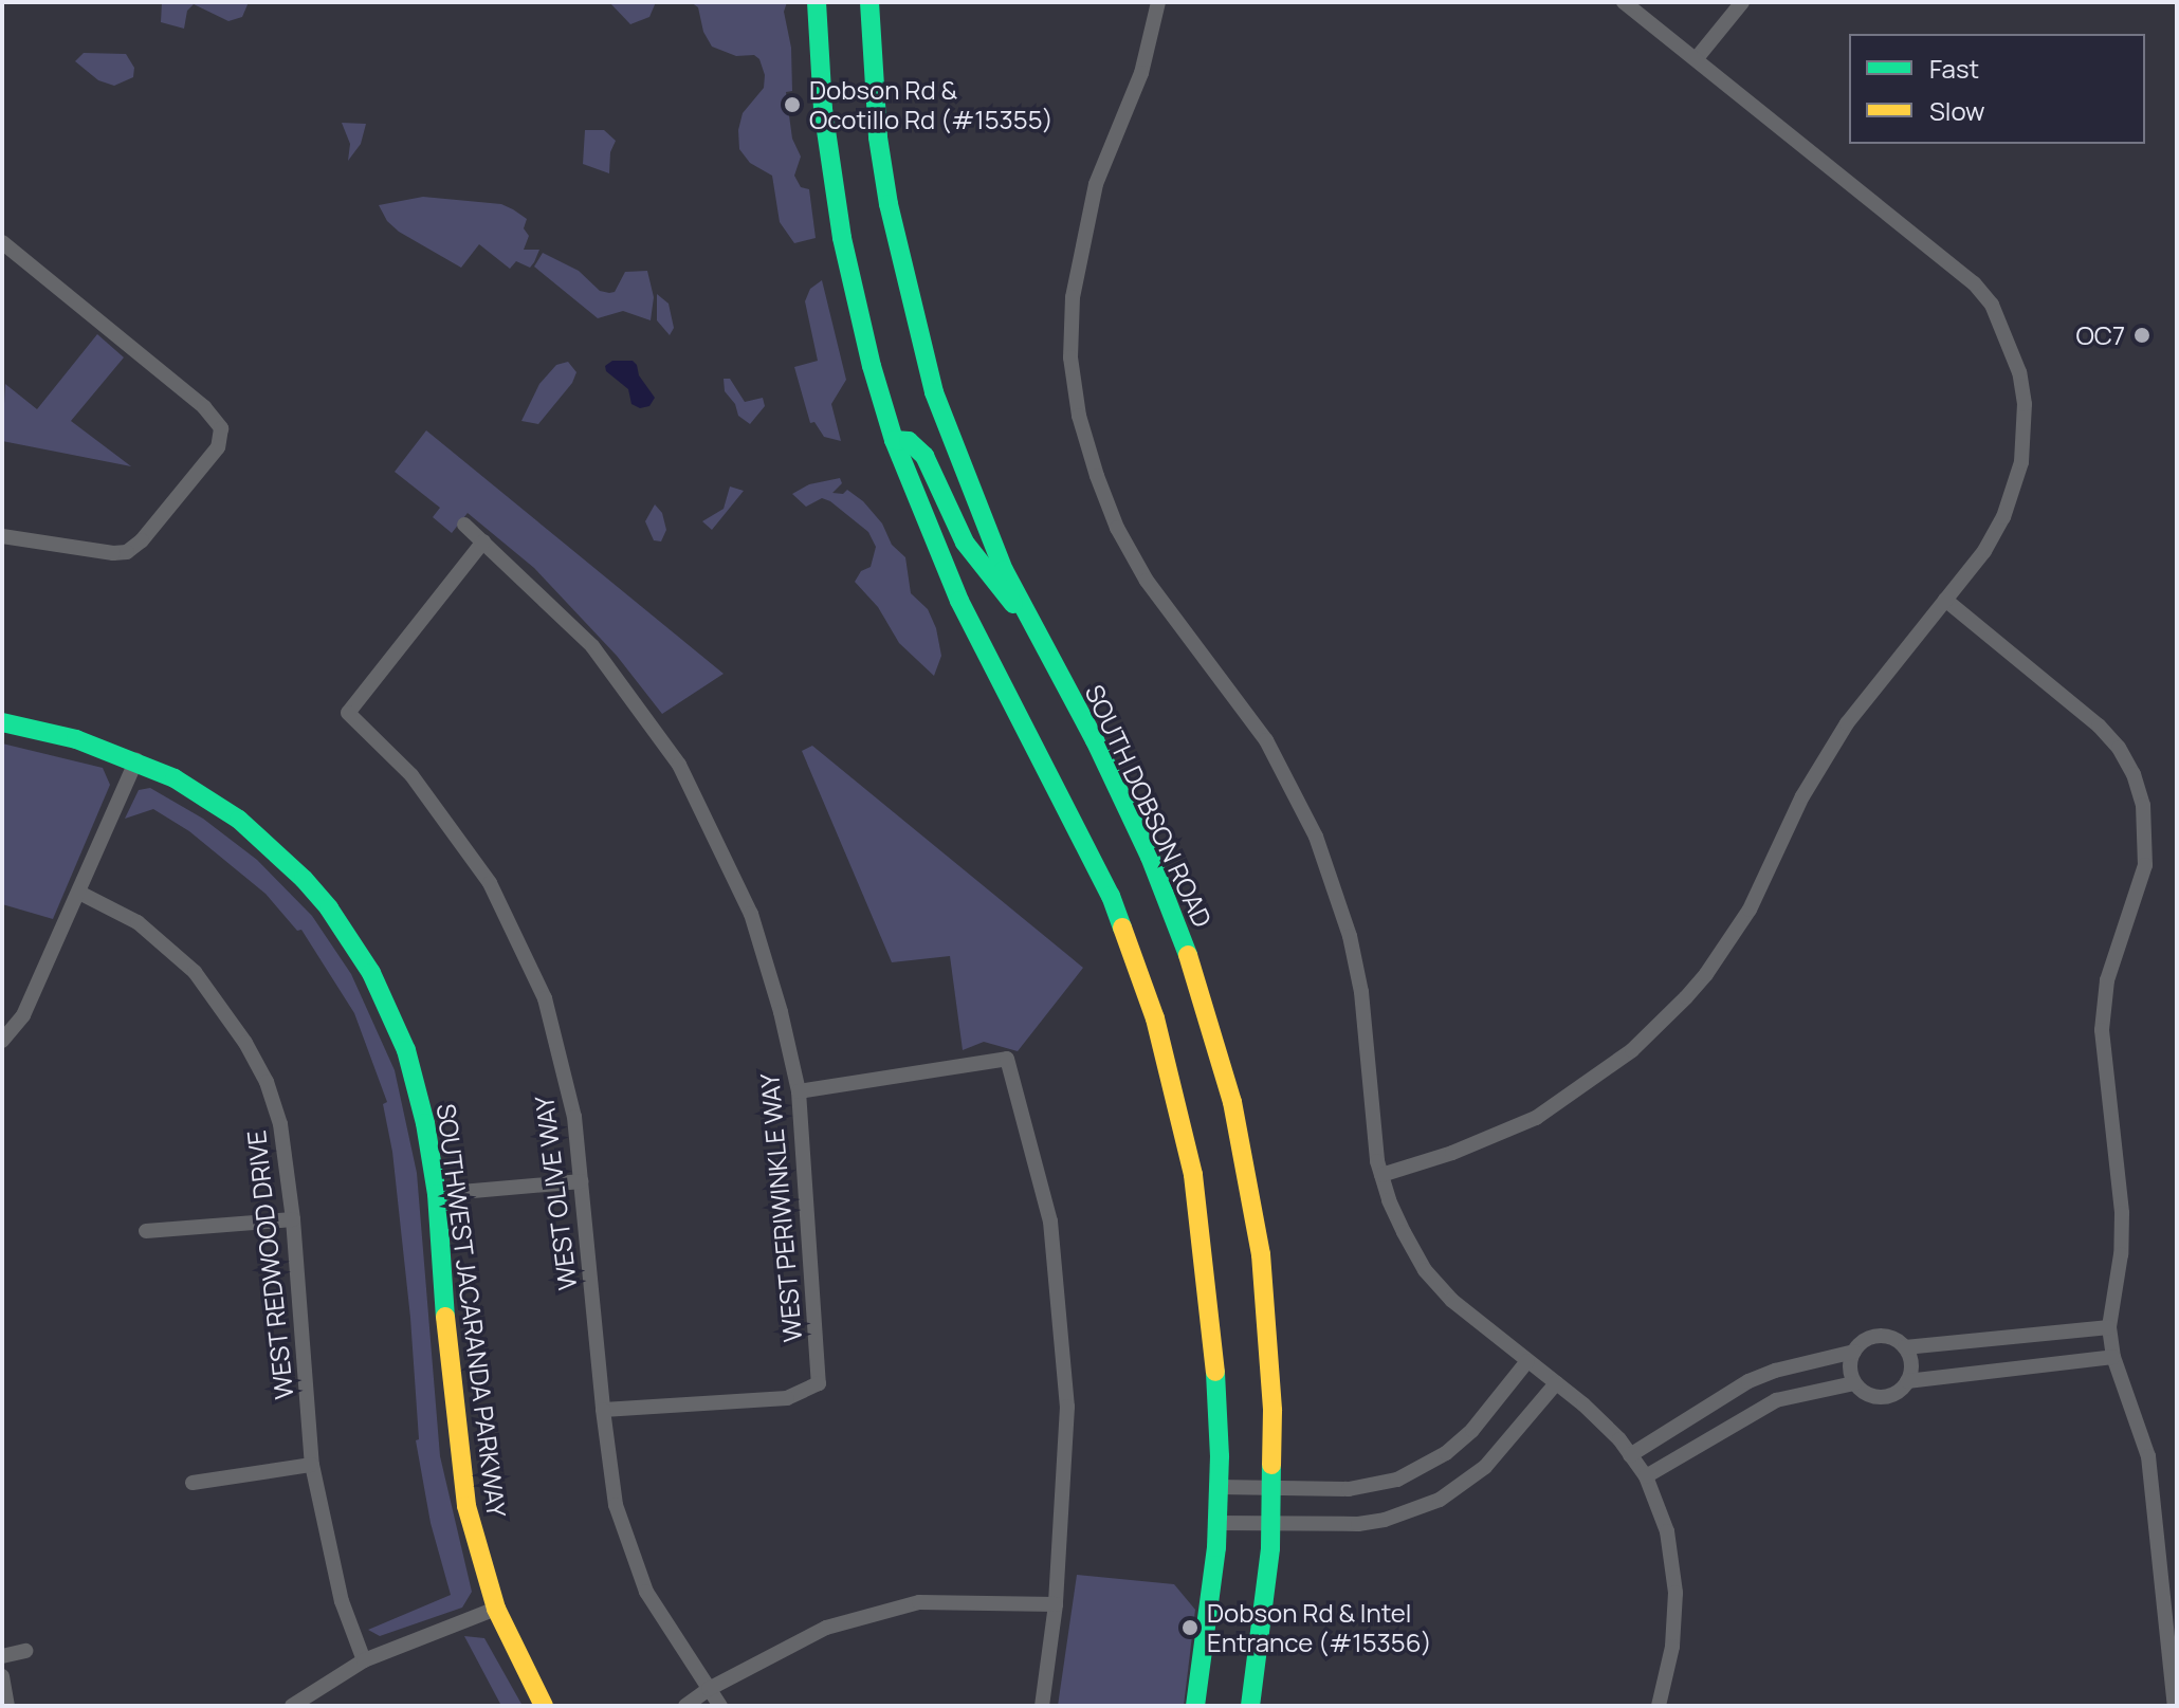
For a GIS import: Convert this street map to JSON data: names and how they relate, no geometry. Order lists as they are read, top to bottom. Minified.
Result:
{"streets":{"main road":["SOUTH DOBSON ROAD","SOUTHWEST JACARANDA PARKWAY"],"street":["WEST OLIVE WAY","WEST PERIWINKLE WAY","WEST REDWOOD DRIVE"]},"crossings":[["WEST OLIVE WAY","WEST PERIWINKLE WAY"]],"places":["Dobson Rd & Ocotillo Rd (#15355)","OC7","Dobson Rd & Intel Entrance (#15356)"],"legend":["Fast","Slow"]}
